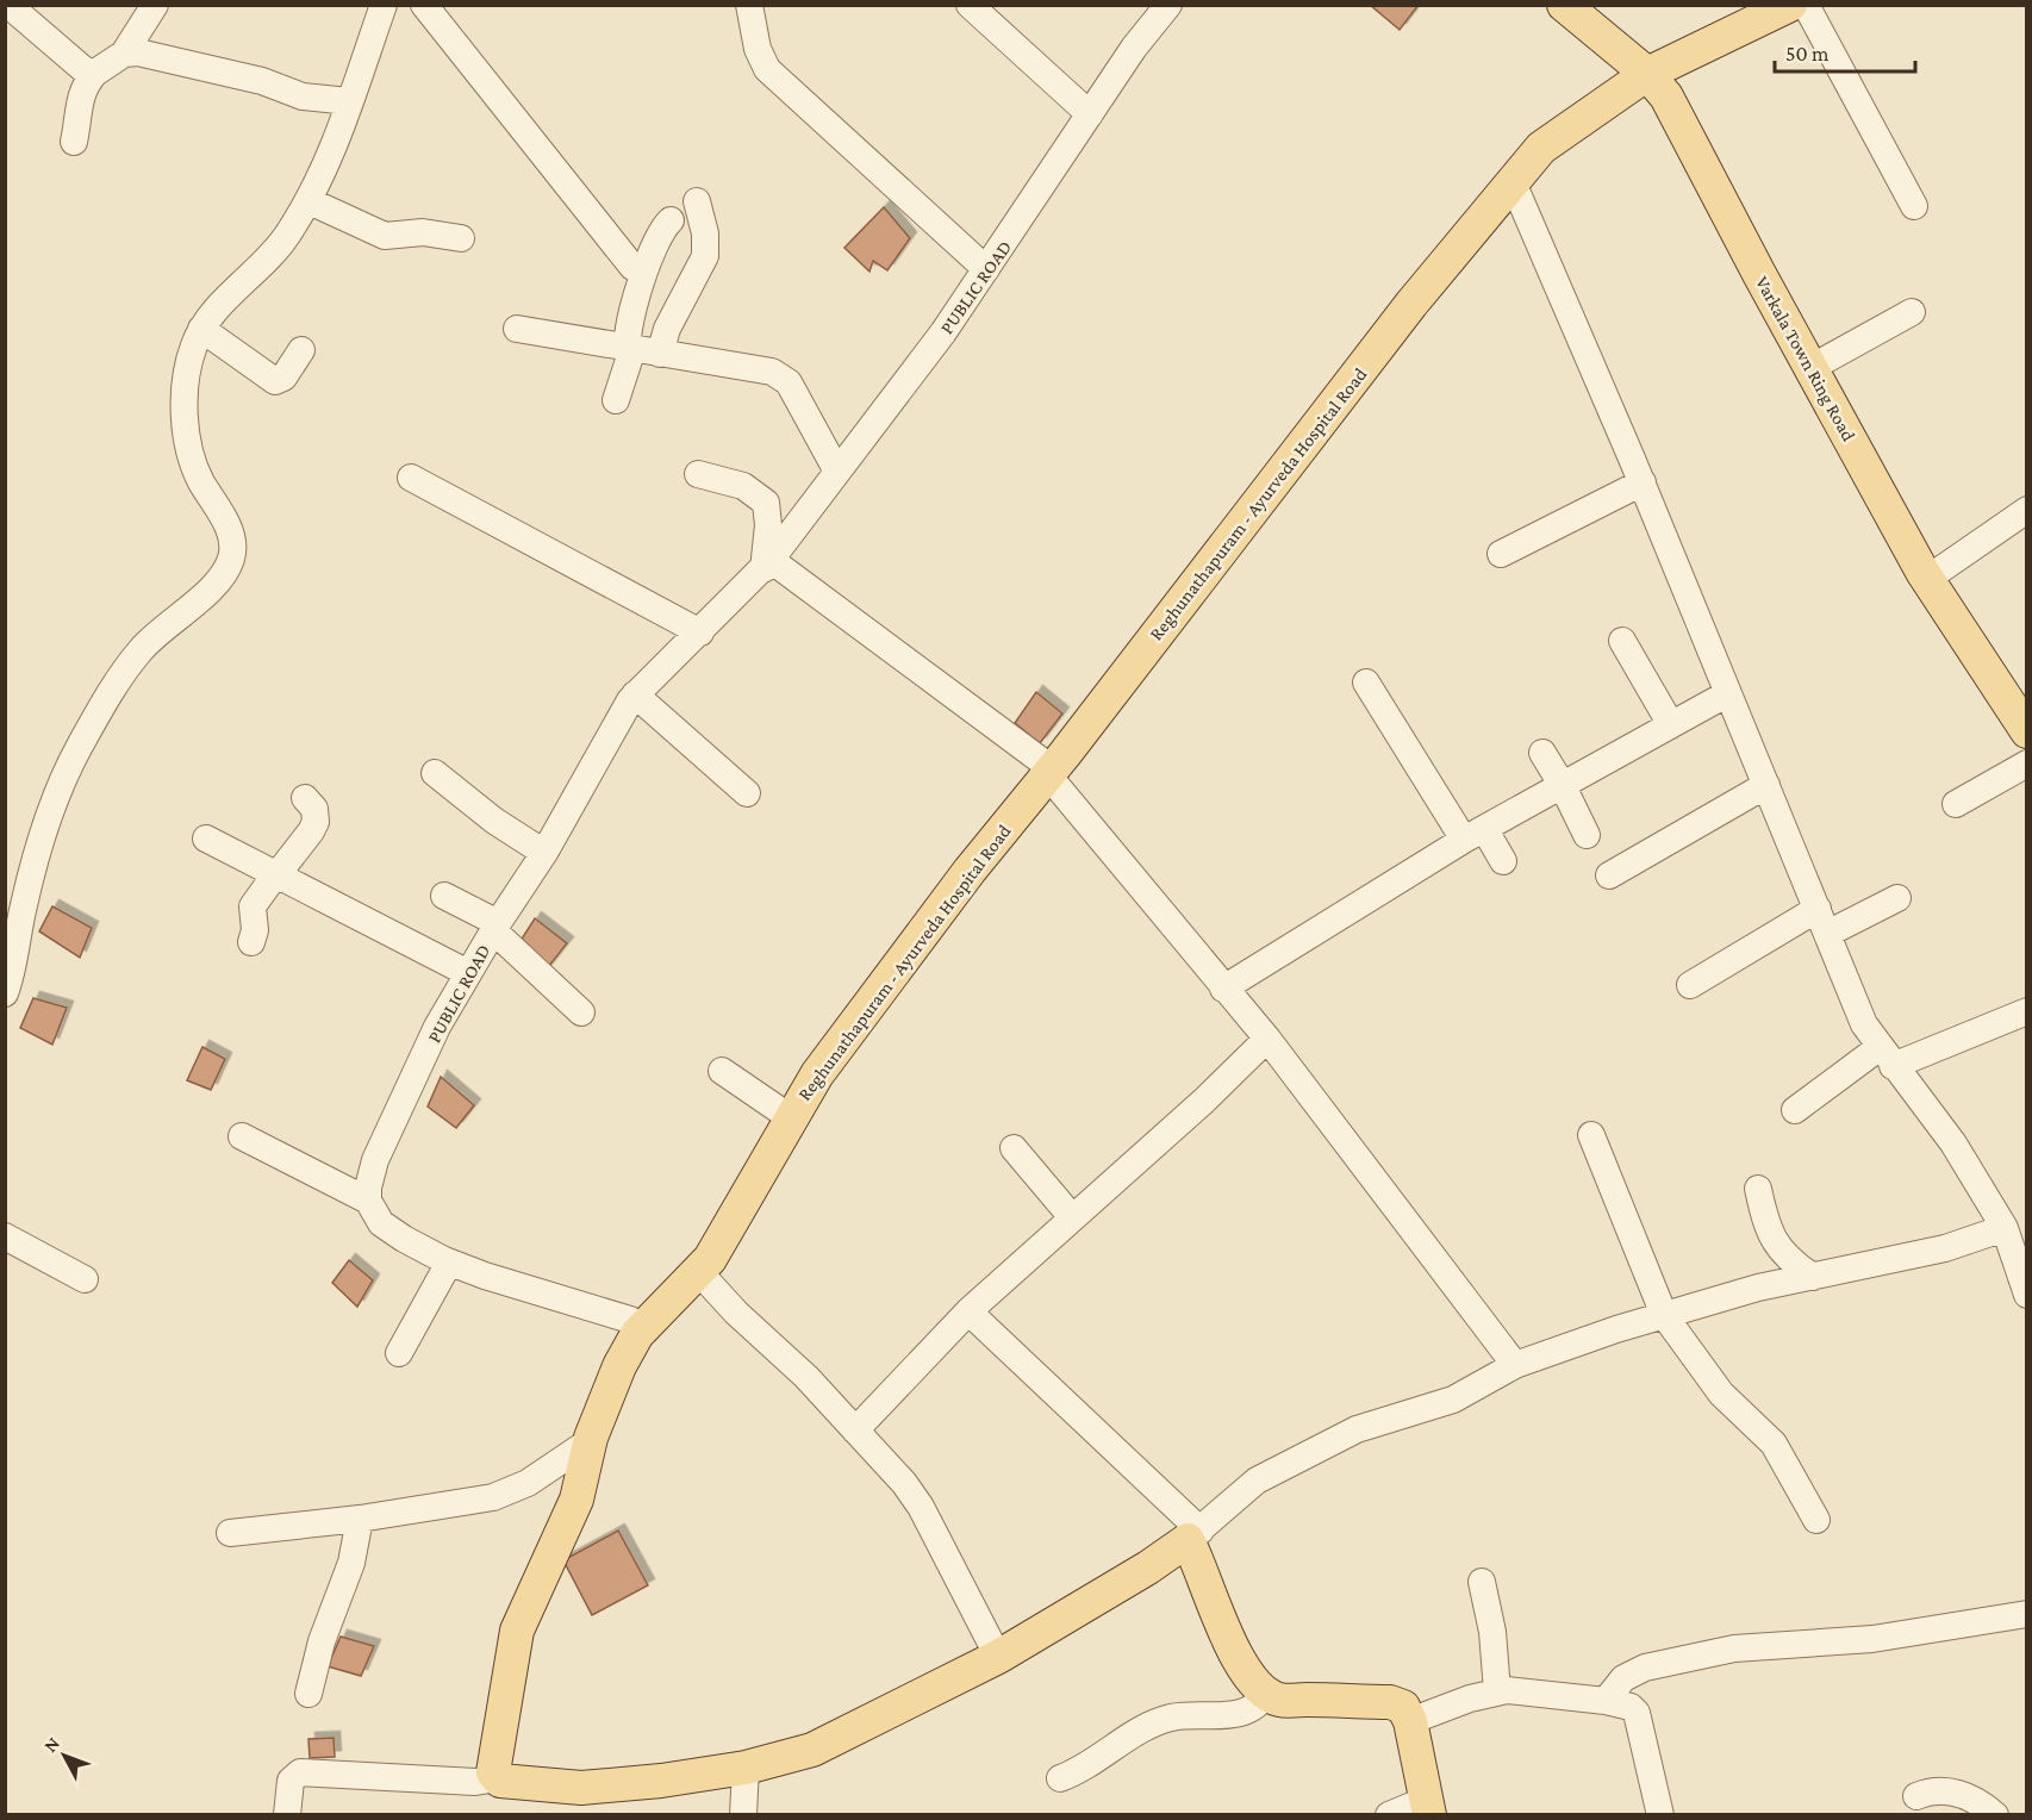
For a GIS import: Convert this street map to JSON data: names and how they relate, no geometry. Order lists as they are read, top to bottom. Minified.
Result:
{"streets":{"main road":["Varkala Town Ring Road","Reghunathapuram - Ayurveda Hospital Road"],"street":["PUBLIC ROAD"]},"crossings":[["Varkala Town Ring Road","Reghunathapuram - Ayurveda Hospital Road"]],"scale_bar":"50 m","north":"top left"}
